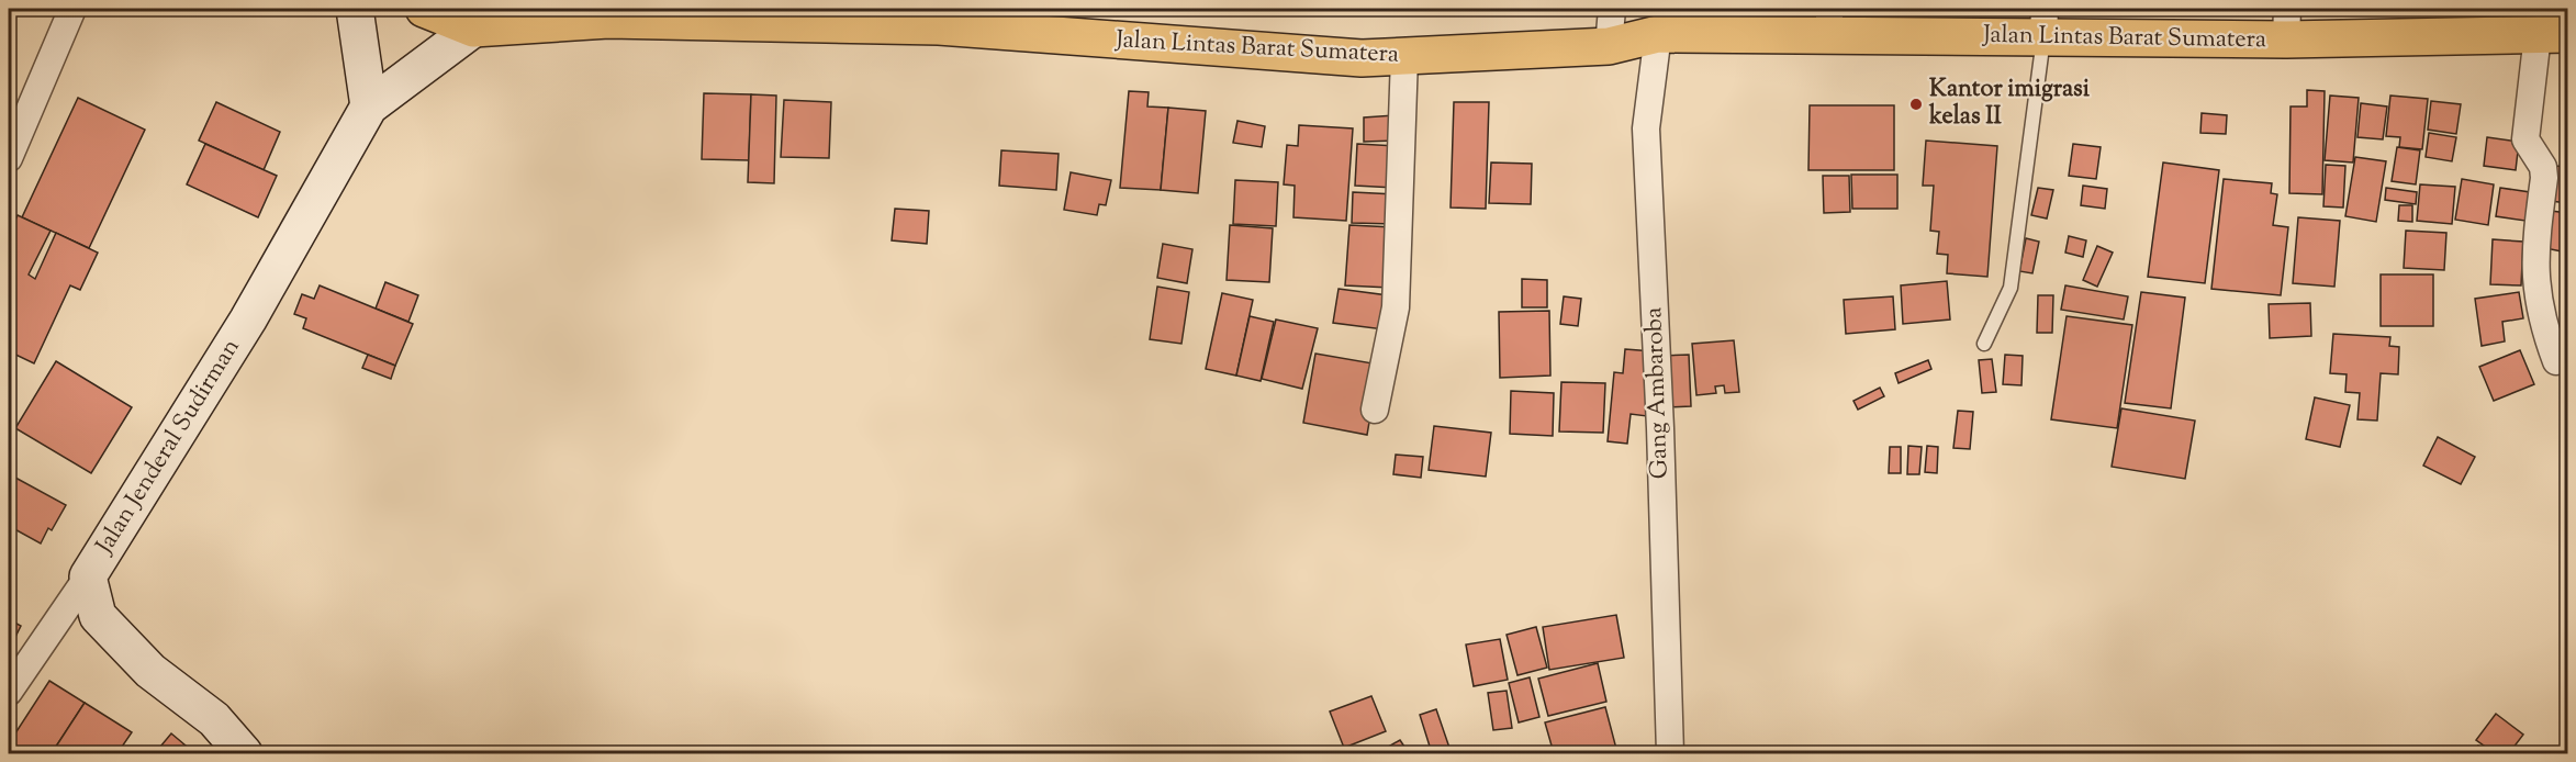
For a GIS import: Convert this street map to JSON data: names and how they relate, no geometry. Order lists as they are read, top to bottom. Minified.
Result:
{"streets":{"highway":["Jalan Lintas Barat Sumatera"],"main road":["Jalan Jenderal Sudirman"],"street":["Gang Ambaroba"]},"crossings":[["Jalan Lintas Barat Sumatera","Gang Ambaroba"],["Jalan Lintas Barat Sumatera","Jalan Jenderal Sudirman"]],"places":["Kantor imigrasi kelas II"]}
